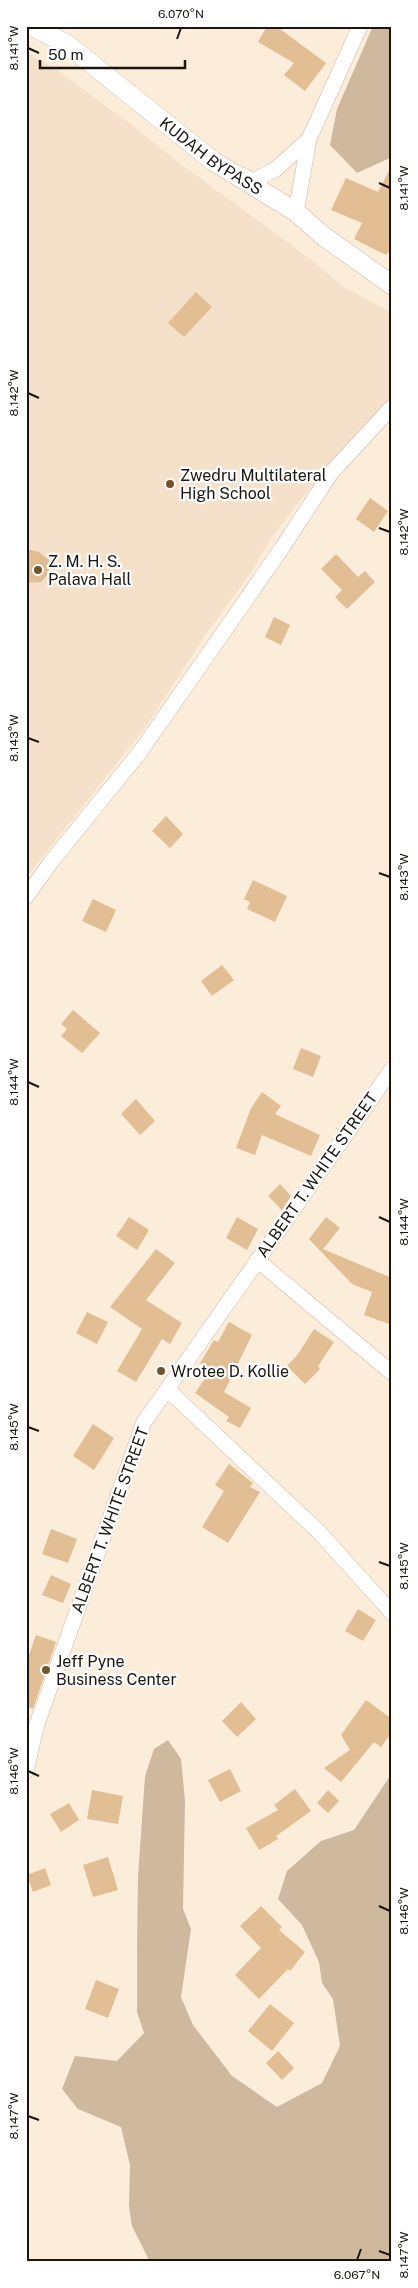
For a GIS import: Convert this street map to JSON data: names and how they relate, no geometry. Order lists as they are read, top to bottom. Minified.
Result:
{"streets":{"street":["KUDAH BYPASS","ALBERT T. WHITE STREET"]},"places":["Zwedru Multilateral High School","Z. M. H. S. Palava Hall","Wrotee D. Kollie","Jeff Pyne Business Center"],"scale_bar":"50 m","coordinates":["6.070°N","8.141°W","8.142°W","8.143°W","8.144°W","8.145°W","8.146°W","8.147°W","6.067°N"]}
